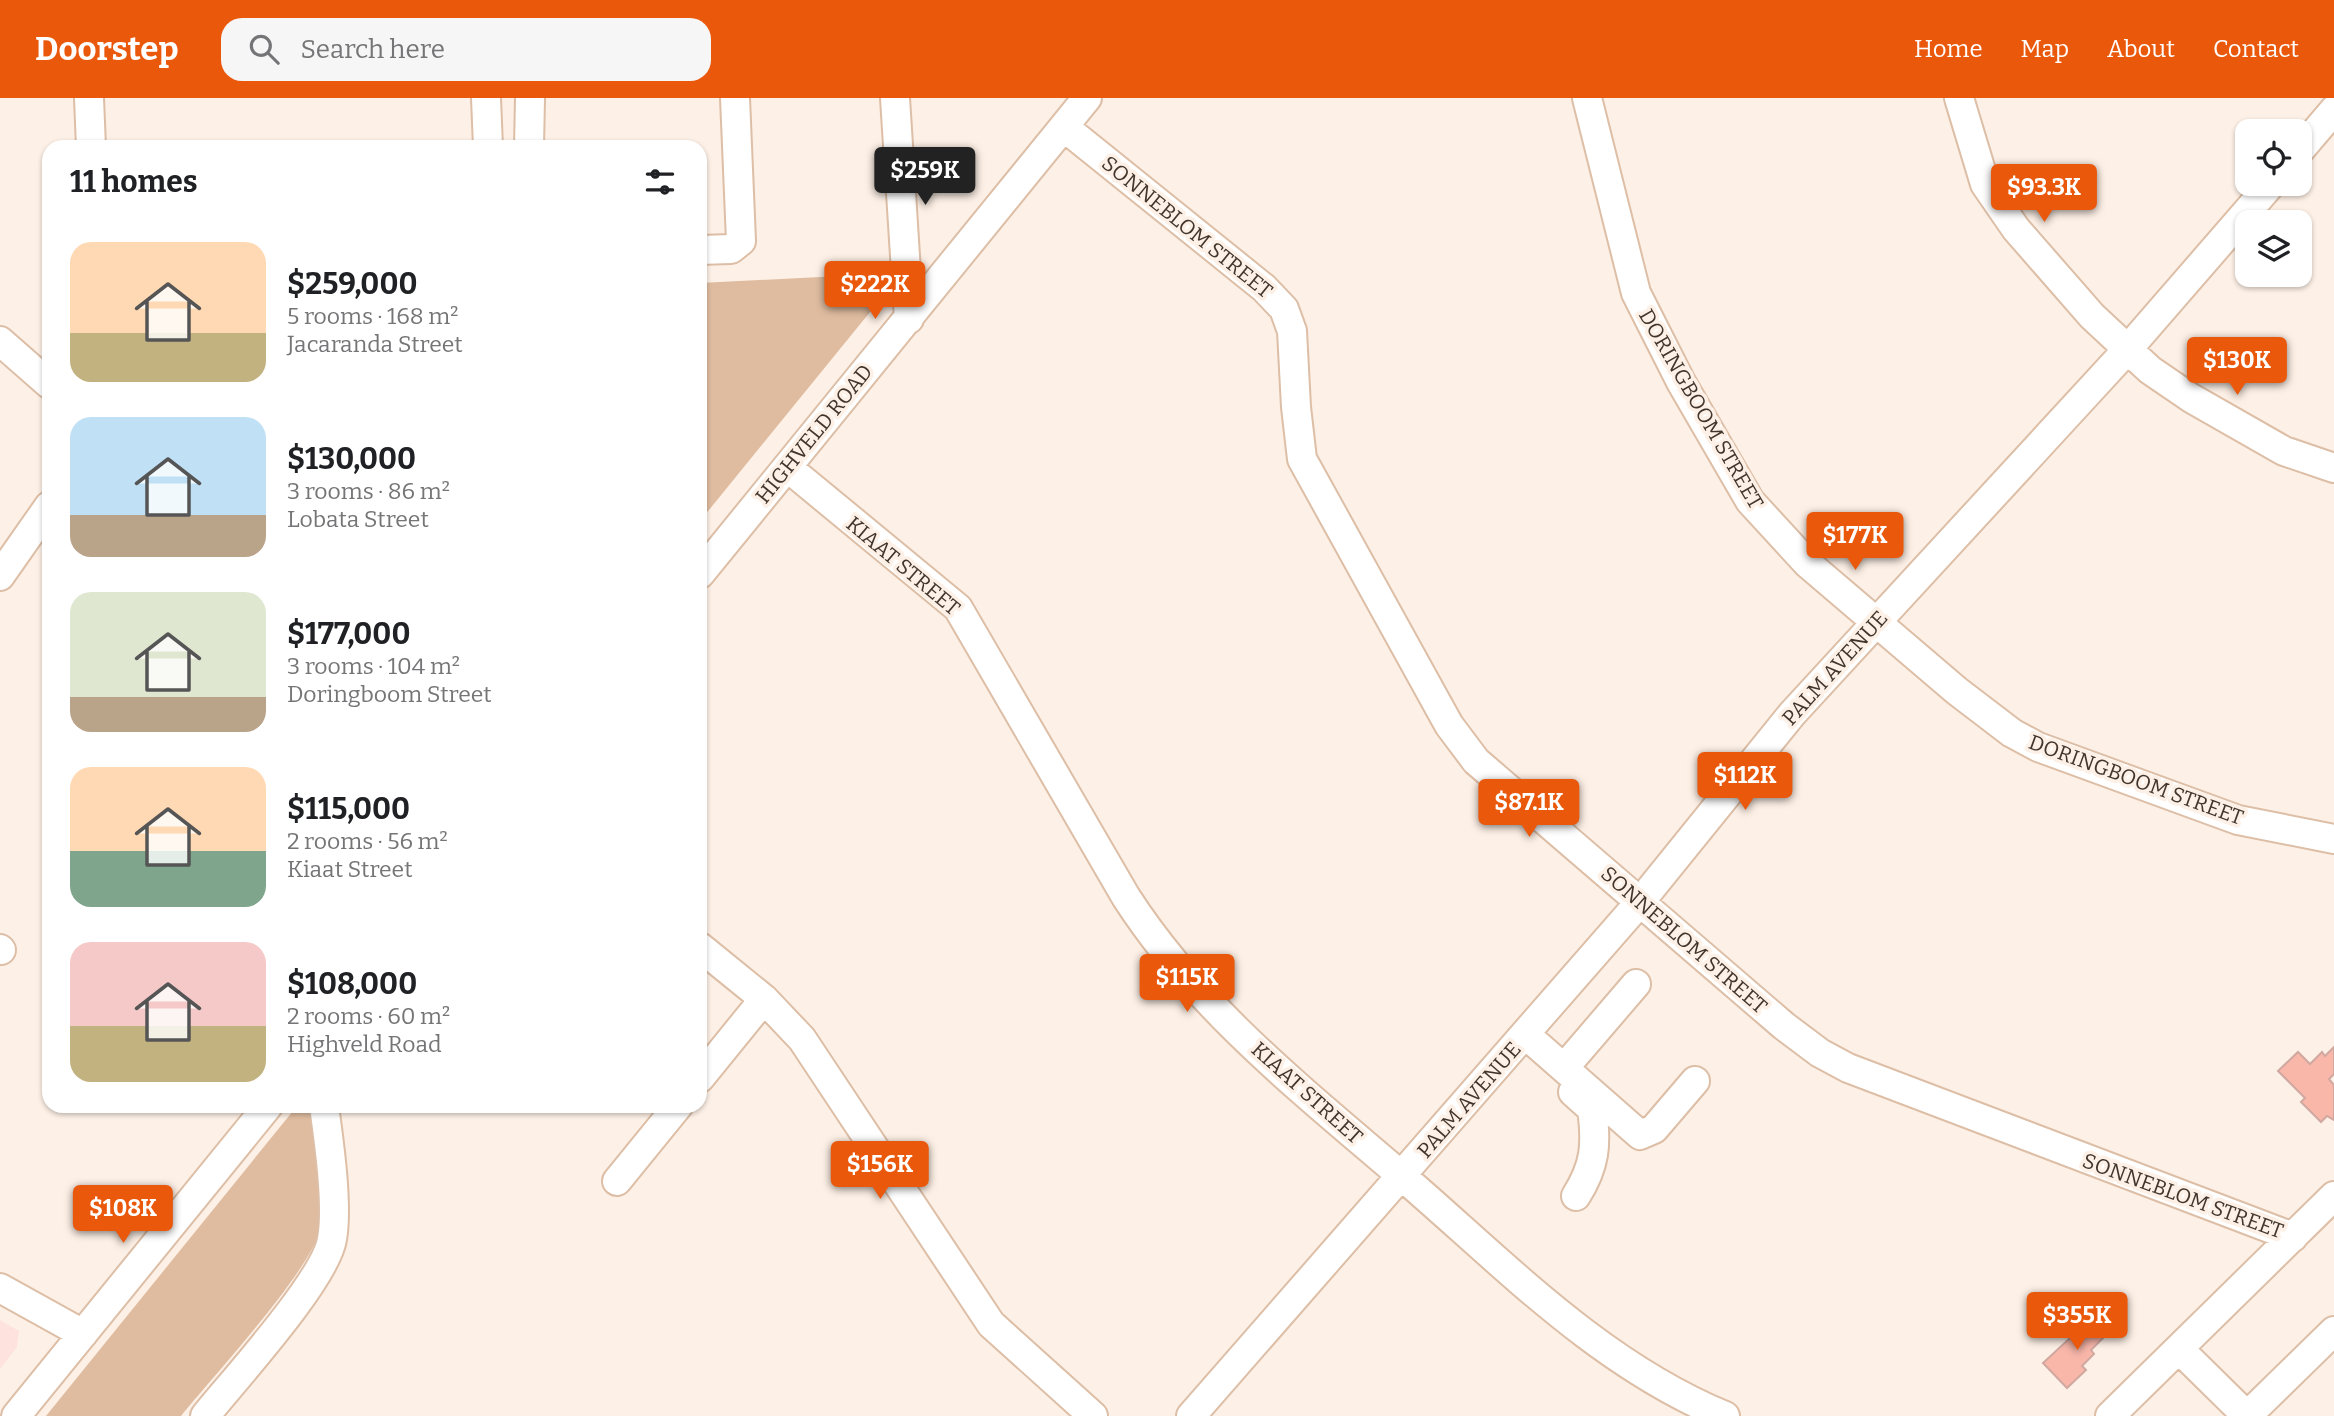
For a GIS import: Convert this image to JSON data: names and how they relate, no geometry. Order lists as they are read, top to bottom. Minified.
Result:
{"streets":{"street":["SONNEBLOM STREET","DORINGBOOM STREET","HIGHVELD ROAD","KIAAT STREET","PALM AVENUE"]},"crossings":[["SONNEBLOM STREET","HIGHVELD ROAD"],["SONNEBLOM STREET","PALM AVENUE"],["DORINGBOOM STREET","PALM AVENUE"],["HIGHVELD ROAD","KIAAT STREET"],["KIAAT STREET","PALM AVENUE"]],"page":{"header":"Doorstep","search":"Search here","nav":["Home","Map","About","Contact"],"heading":"11 homes","price":["$259K","$93.3K","$222K","$130K","$177K","$112K","$87.1K","$115K","$156K","$108K","$355K"],"list":[{"name":"$259,000","note":"5 rooms · 168 m² · Jacaranda Street"},{"name":"$130,000","note":"3 rooms · 86 m² · Lobata Street"},{"name":"$177,000","note":"3 rooms · 104 m² · Doringboom Street"},{"name":"$115,000","note":"2 rooms · 56 m² · Kiaat Street"},{"name":"$108,000","note":"2 rooms · 60 m² · Highveld Road"}]}}
